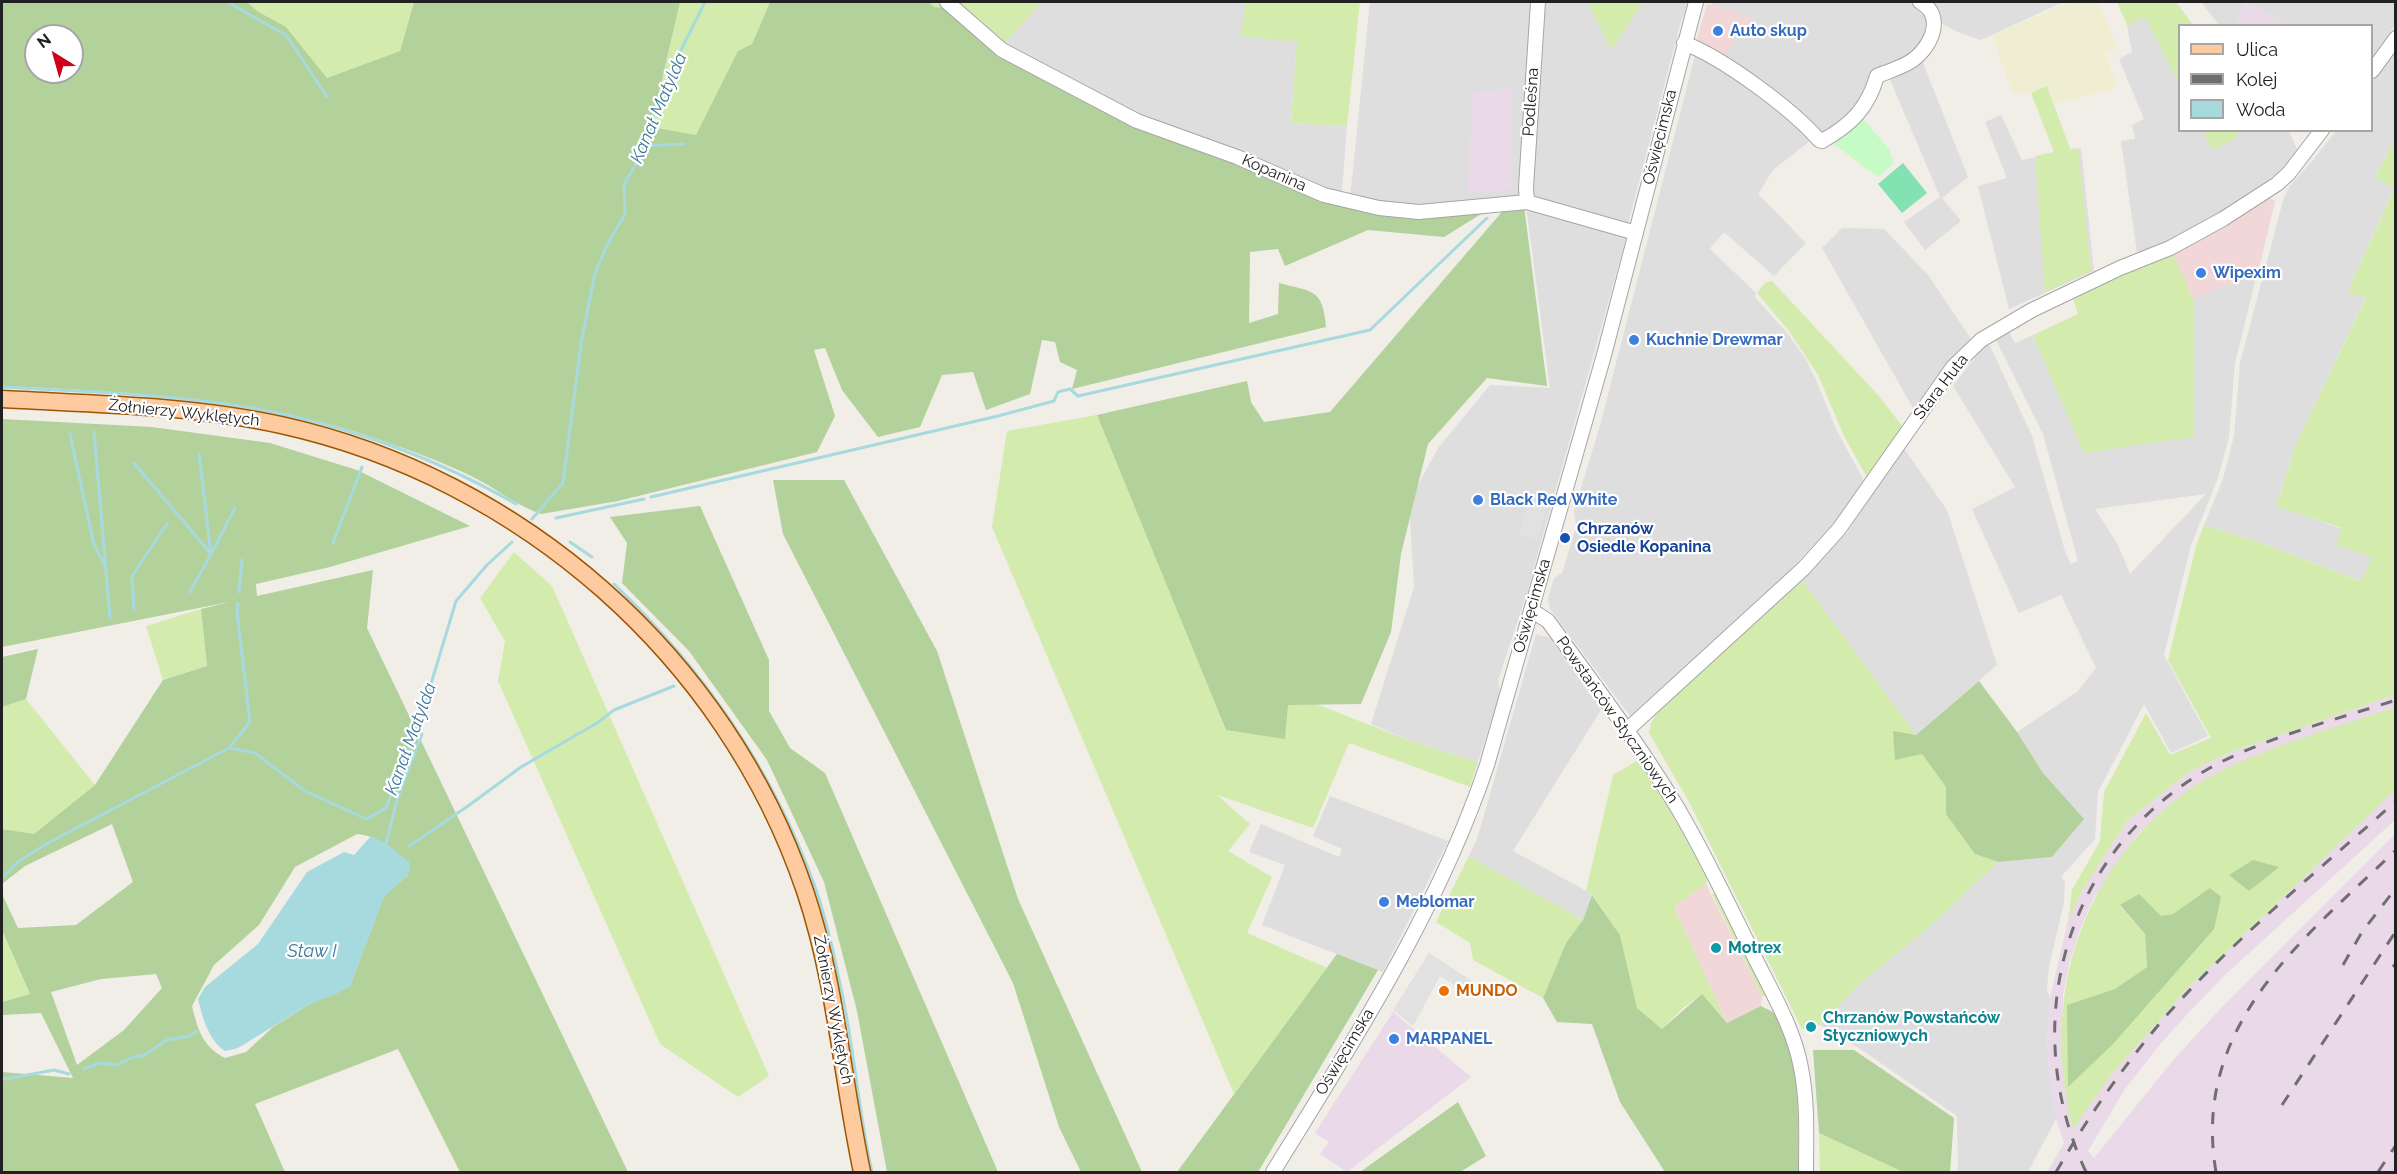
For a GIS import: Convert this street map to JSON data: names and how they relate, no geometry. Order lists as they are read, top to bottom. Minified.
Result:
{"streets":{"main road":["Żołnierzy Wyklętych"],"street":["Podleśna","Oświęcimska","Kopanina","Stara Huta","Powstańców Styczniowych"]},"crossings":[["Podleśna","Kopanina"],["Oświęcimska","Kopanina"],["Oświęcimska","Powstańców Styczniowych"],["Stara Huta","Powstańców Styczniowych"]],"water":["Kanał Matylda","Staw I"],"places":["Auto skup","Wipexim","Kuchnie Drewmar","Black Red White","Chrzanów Osiedle Kopanina","Meblomar","Motrex","MUNDO","Chrzanów Powstańców Styczniowych","MARPANEL"],"legend":["Ulica","Kolej","Woda"],"north":"top left"}
